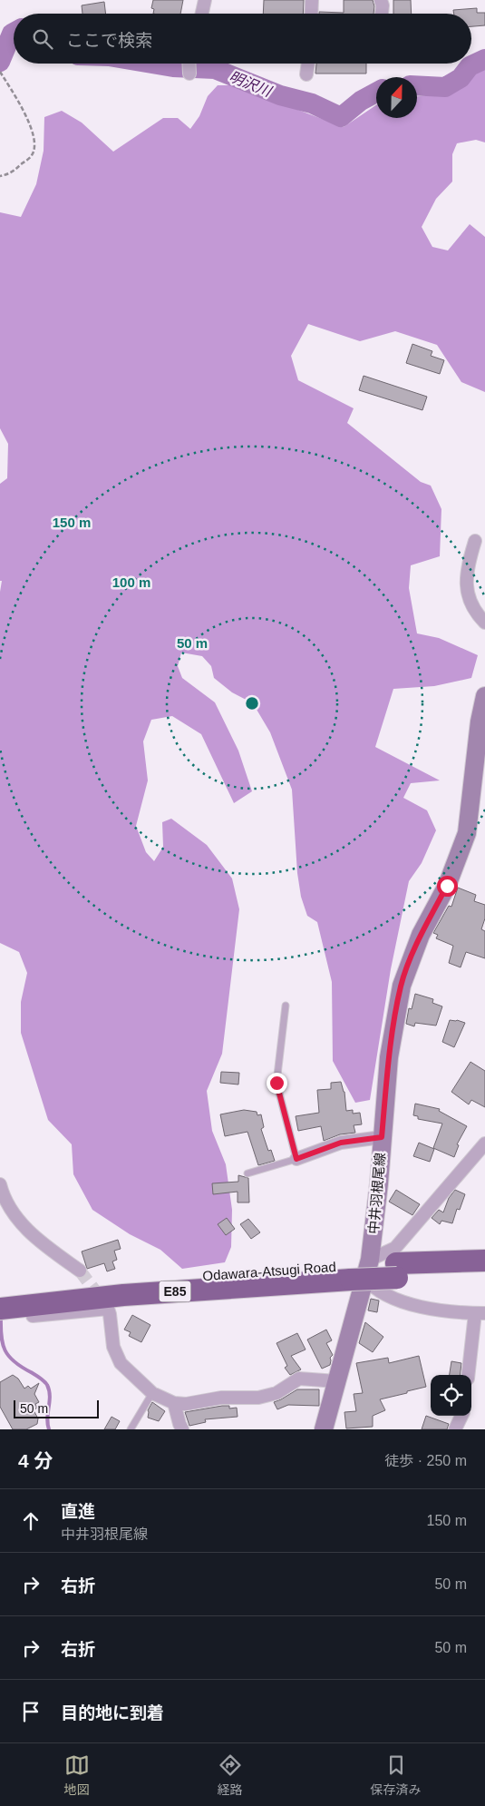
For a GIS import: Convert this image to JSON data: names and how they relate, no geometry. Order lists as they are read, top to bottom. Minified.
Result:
{"streets":{"highway":["Odawara-Atsugi Road","E85"],"main road":["中井羽根尾線"]},"crossings":[["中井羽根尾線","Odawara-Atsugi Road"]],"water":["明沢川"],"scale_bar":"50 m","north":"top","page":{"search":"ここで検索","scale":"50 m","heading":["4 分","徒歩 · 250 m"],"list":[["直進","中井羽根尾線","150 m"],["右折","50 m"],["右折","50 m"],"目的地に到着"],"nav":["地図","経路","保存済み"]},"rings":["150 m","100 m","50 m"]}
